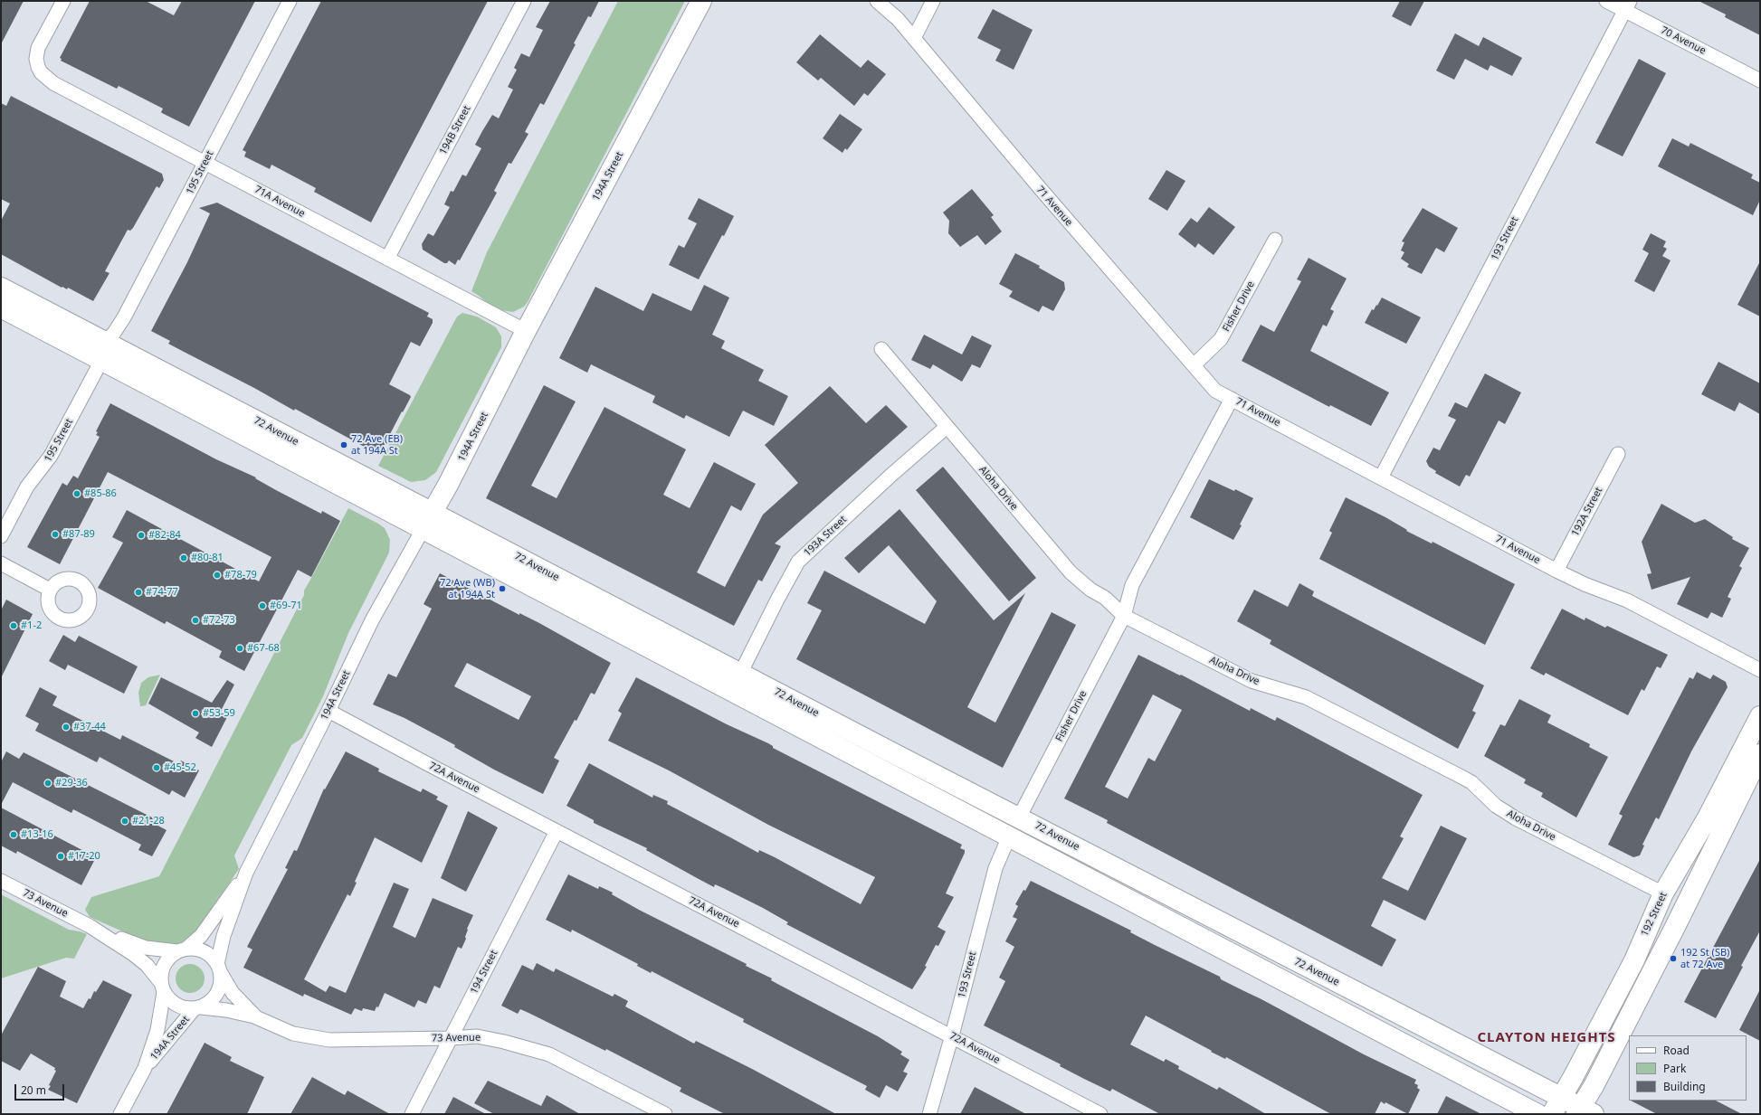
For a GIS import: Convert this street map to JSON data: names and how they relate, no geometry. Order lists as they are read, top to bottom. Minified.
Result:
{"streets":{"main road":["194A Street","72 Avenue","192 Street"],"street":["70 Avenue","194B Street","195 Street","71A Avenue","71 Avenue","193 Street","Fisher Drive","Aloha Drive","192A Street","193A Street","72A Avenue","73 Avenue","194 Street"]},"crossings":[["70 Avenue","193 Street"],["194B Street","71A Avenue"],["195 Street","71A Avenue"],["195 Street","72 Avenue"],["194A Street","71A Avenue"],["194A Street","72 Avenue"],["194A Street","72A Avenue"],["194A Street","73 Avenue"],["71 Avenue","193 Street"],["71 Avenue","Fisher Drive"],["71 Avenue","192A Street"],["193 Street","72 Avenue"],["193 Street","72A Avenue"],["Fisher Drive","72 Avenue"],["Fisher Drive","Aloha Drive"],["72 Avenue","193A Street"],["72 Avenue","192 Street"],["Aloha Drive","193A Street"],["Aloha Drive","192 Street"],["72A Avenue","194 Street"],["73 Avenue","194 Street"]],"districts":["CLAYTON HEIGHTS"],"places":["72 Ave (EB) at 194A St","#85-86","#87-89","#82-84","#80-81","#78-79","72 Ave (WB) at 194A St","#74-77","#69-71","#72-73","#1-2","#67-68","#53-59","#37-44","#45-52","#29-36","#21-28","#13-16","#17-20","192 St (SB) at 72 Ave"],"legend":["Road","Park","Building"],"scale_bar":"20 m"}
